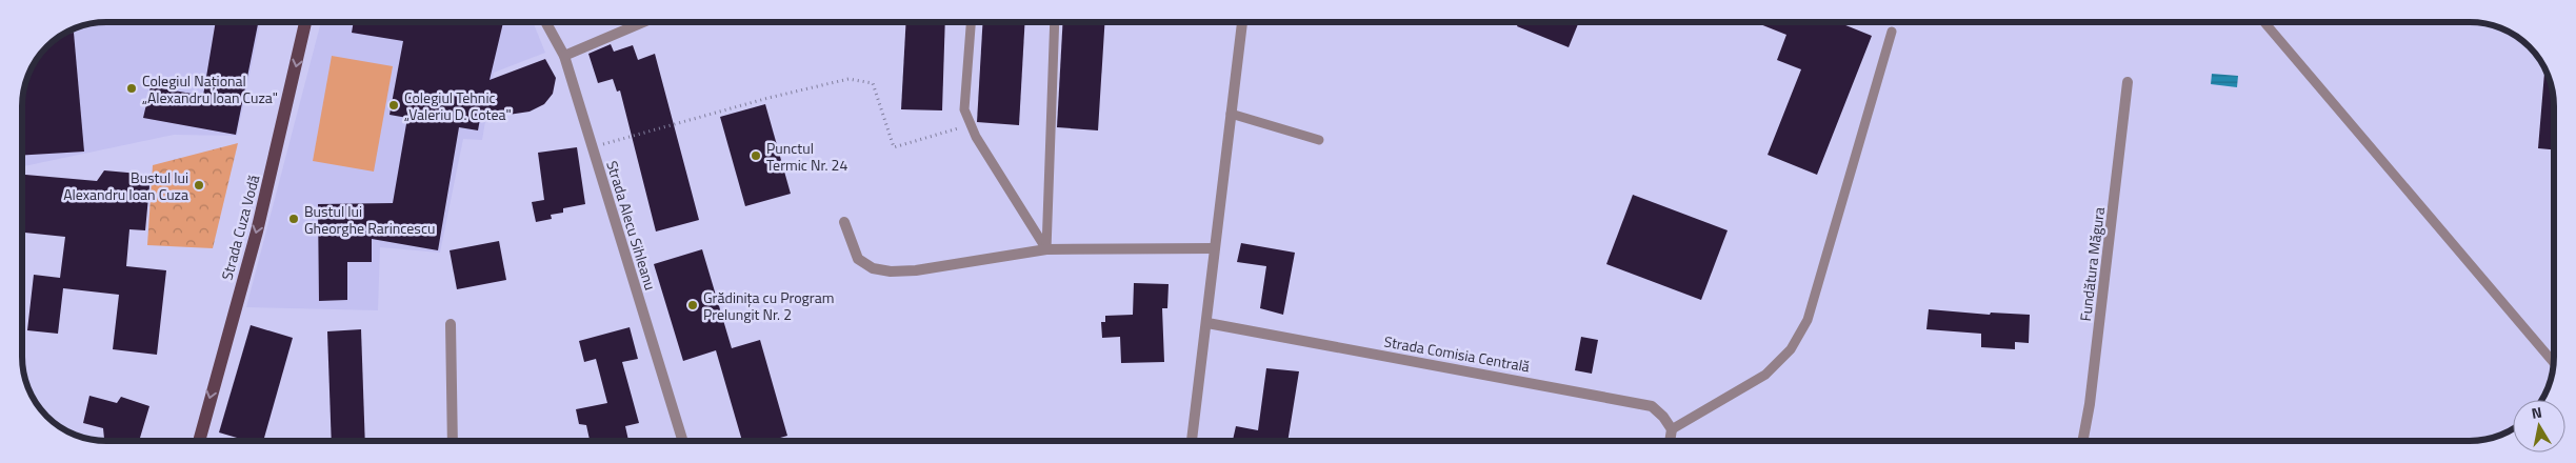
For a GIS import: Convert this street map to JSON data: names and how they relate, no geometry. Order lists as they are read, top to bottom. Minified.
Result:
{"streets":{"main road":["Strada Cuza Vodă"],"street":["Strada Alecu Sihleanu","Fundătura Măgura","Strada Comisia Centrală"]},"one_way":["Strada Cuza Vodă"],"places":["Colegiul Național „Alexandru Ioan Cuza\"","Colegiul Tehnic „Valeriu D. Cotea\"","Punctul Termic Nr. 24","Bustul lui Alexandru Ioan Cuza","Bustul lui Gheorghe Rarincescu","Grădinița cu Program Prelungit Nr. 2"],"north":"top"}
